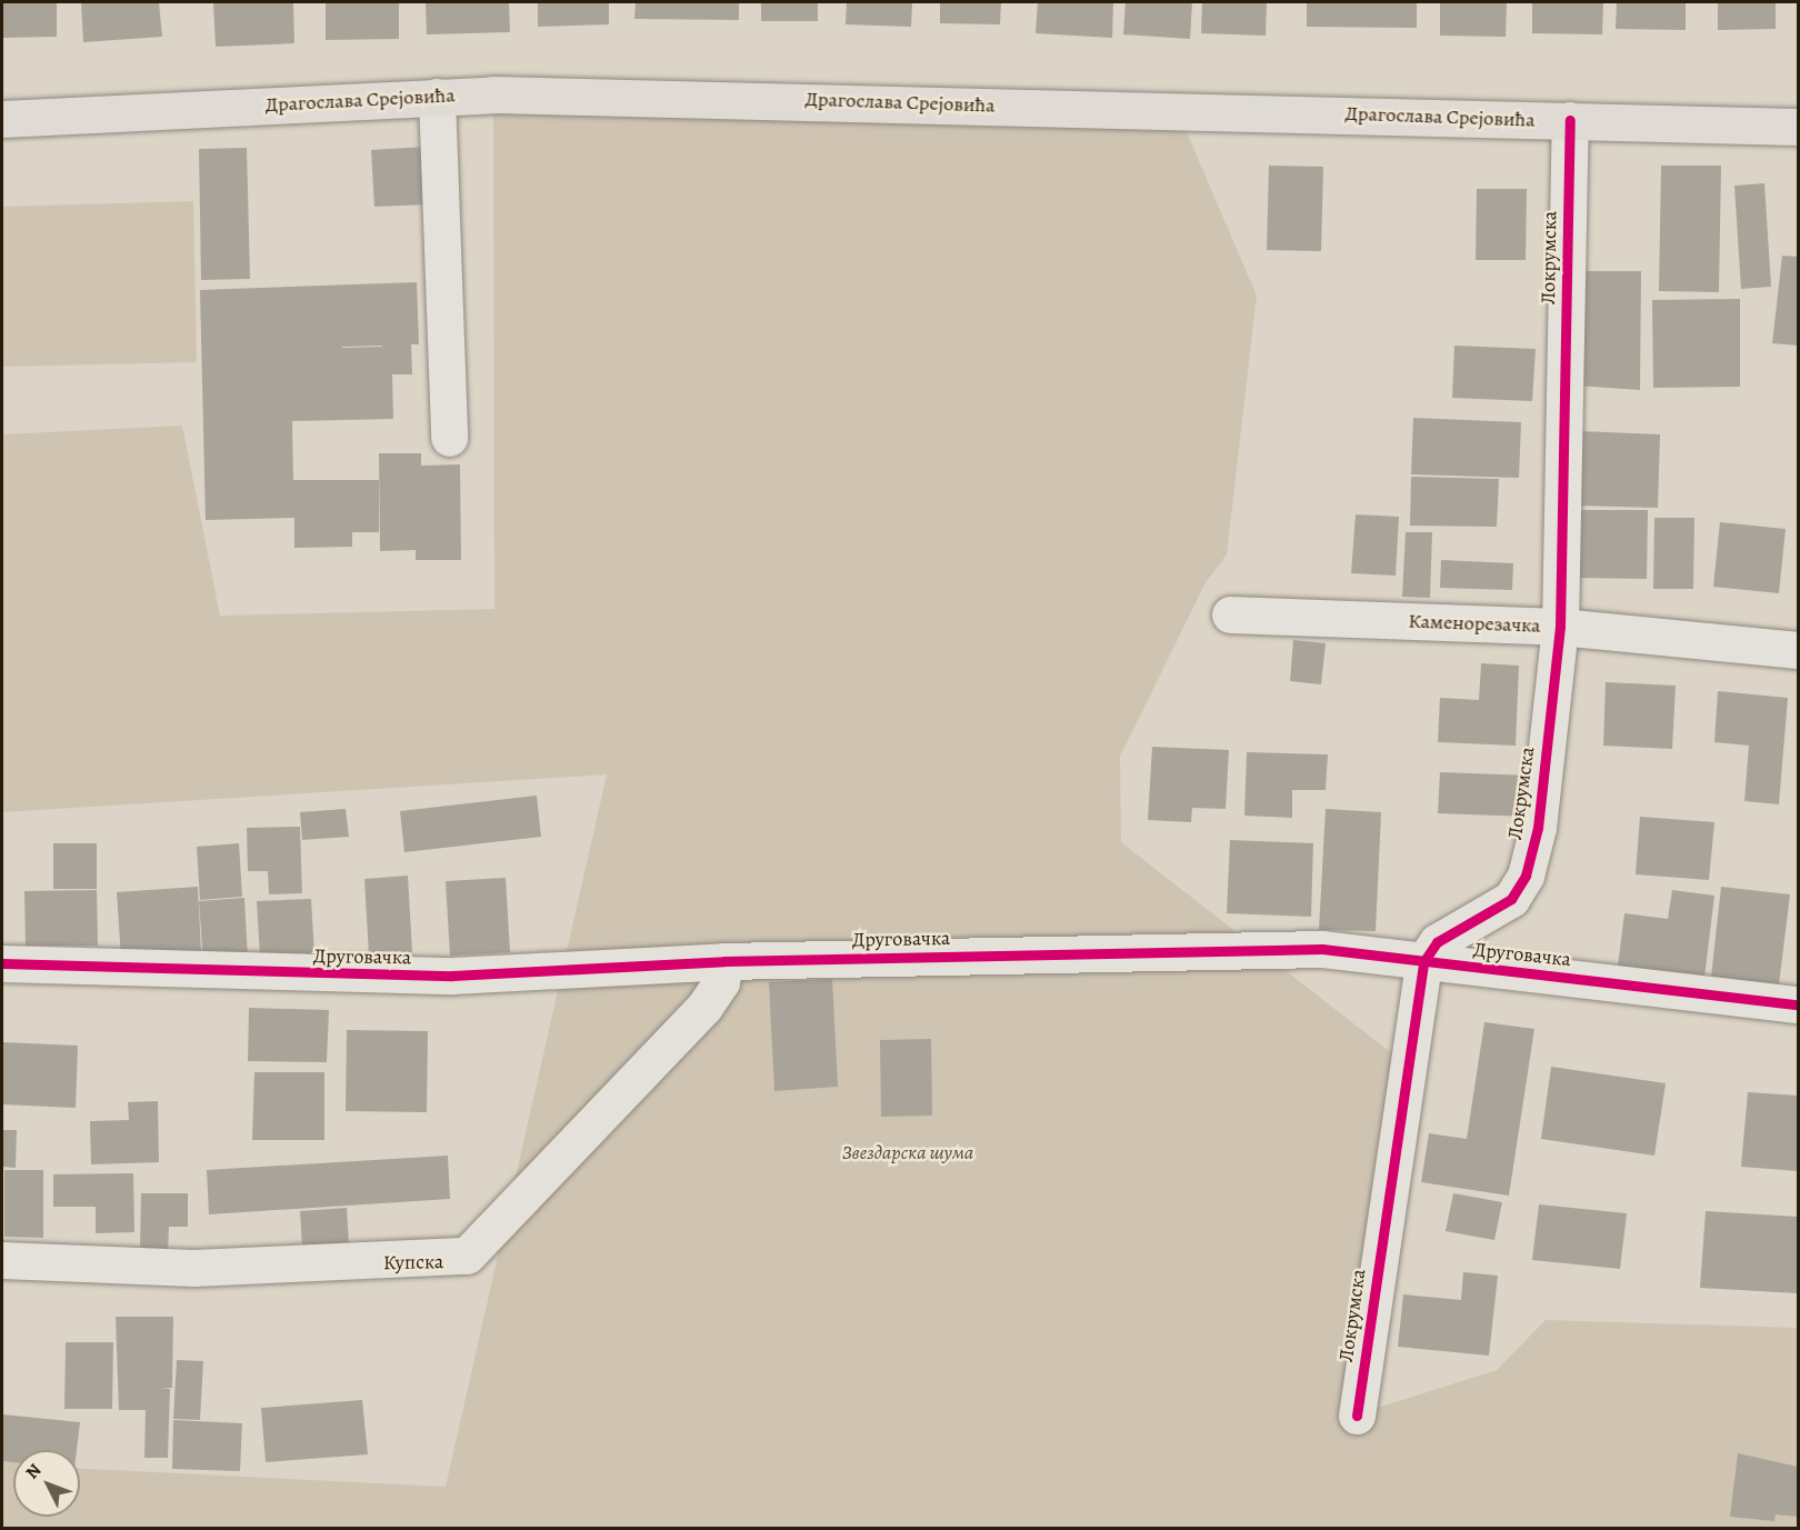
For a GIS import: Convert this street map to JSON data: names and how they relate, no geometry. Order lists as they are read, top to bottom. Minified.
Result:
{"streets":{"main road":["Драгослава Срејовића"],"street":["Локрумска","Каменорезачка","Друговачка","Купска"]},"crossings":[["Драгослава Срејовића","Локрумска"],["Локрумска","Каменорезачка"],["Локрумска","Друговачка"],["Друговачка","Купска"]],"parks":["Звездарска шума"],"north":"top left"}
